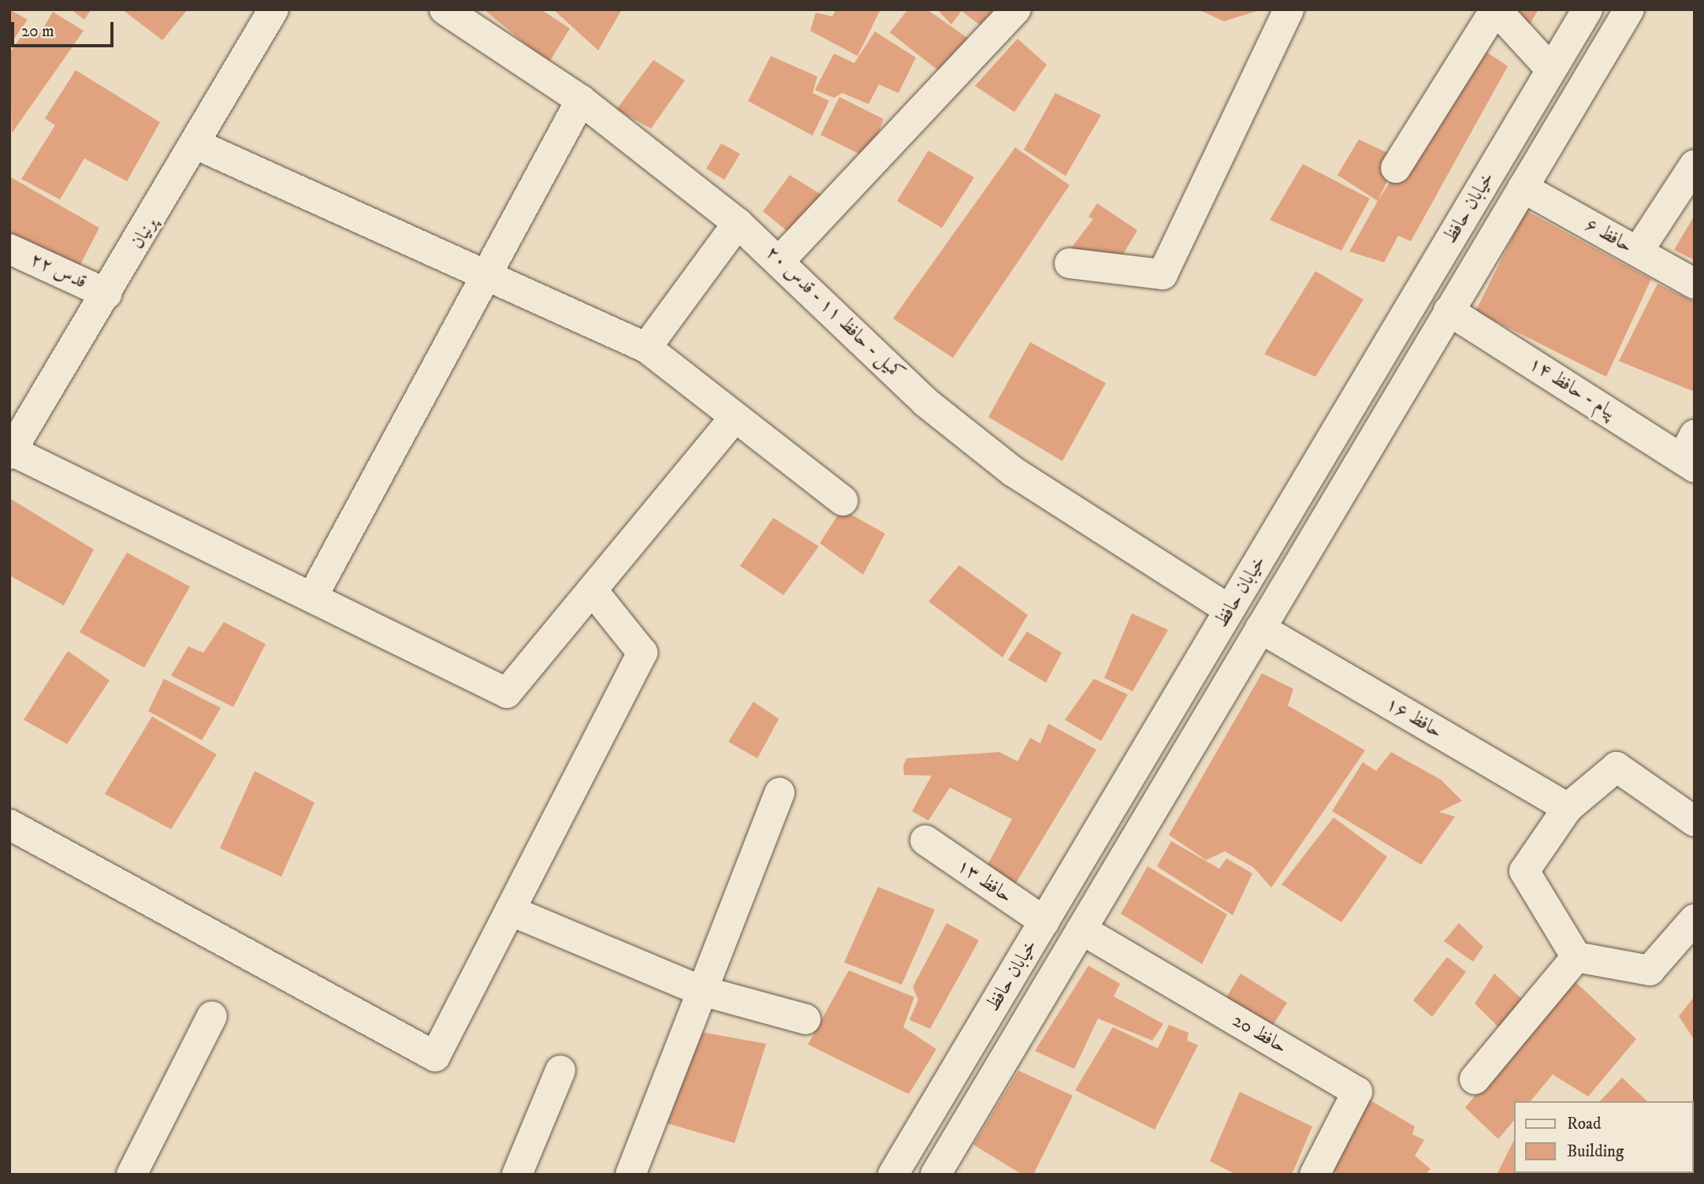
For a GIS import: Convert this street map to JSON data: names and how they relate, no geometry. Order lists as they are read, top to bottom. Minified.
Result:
{"streets":{"street":["خیابان حافظ","پرنیان","حافظ ۶","قدس ۲۲","کمیل - حافظ ۱۱ - قدس ۲۰","پیام - حافظ ۱۴","حافظ ۱۶","حافظ ۱۳","حافظ 20"]},"crossings":[["خیابان حافظ","حافظ ۶"],["خیابان حافظ","کمیل - حافظ ۱۱ - قدس ۲۰"],["خیابان حافظ","پیام - حافظ ۱۴"],["خیابان حافظ","حافظ ۱۶"],["خیابان حافظ","حافظ ۱۳"],["خیابان حافظ","حافظ 20"],["پرنیان","قدس ۲۲"]],"legend":["Road","Building"],"scale_bar":"20 m"}
